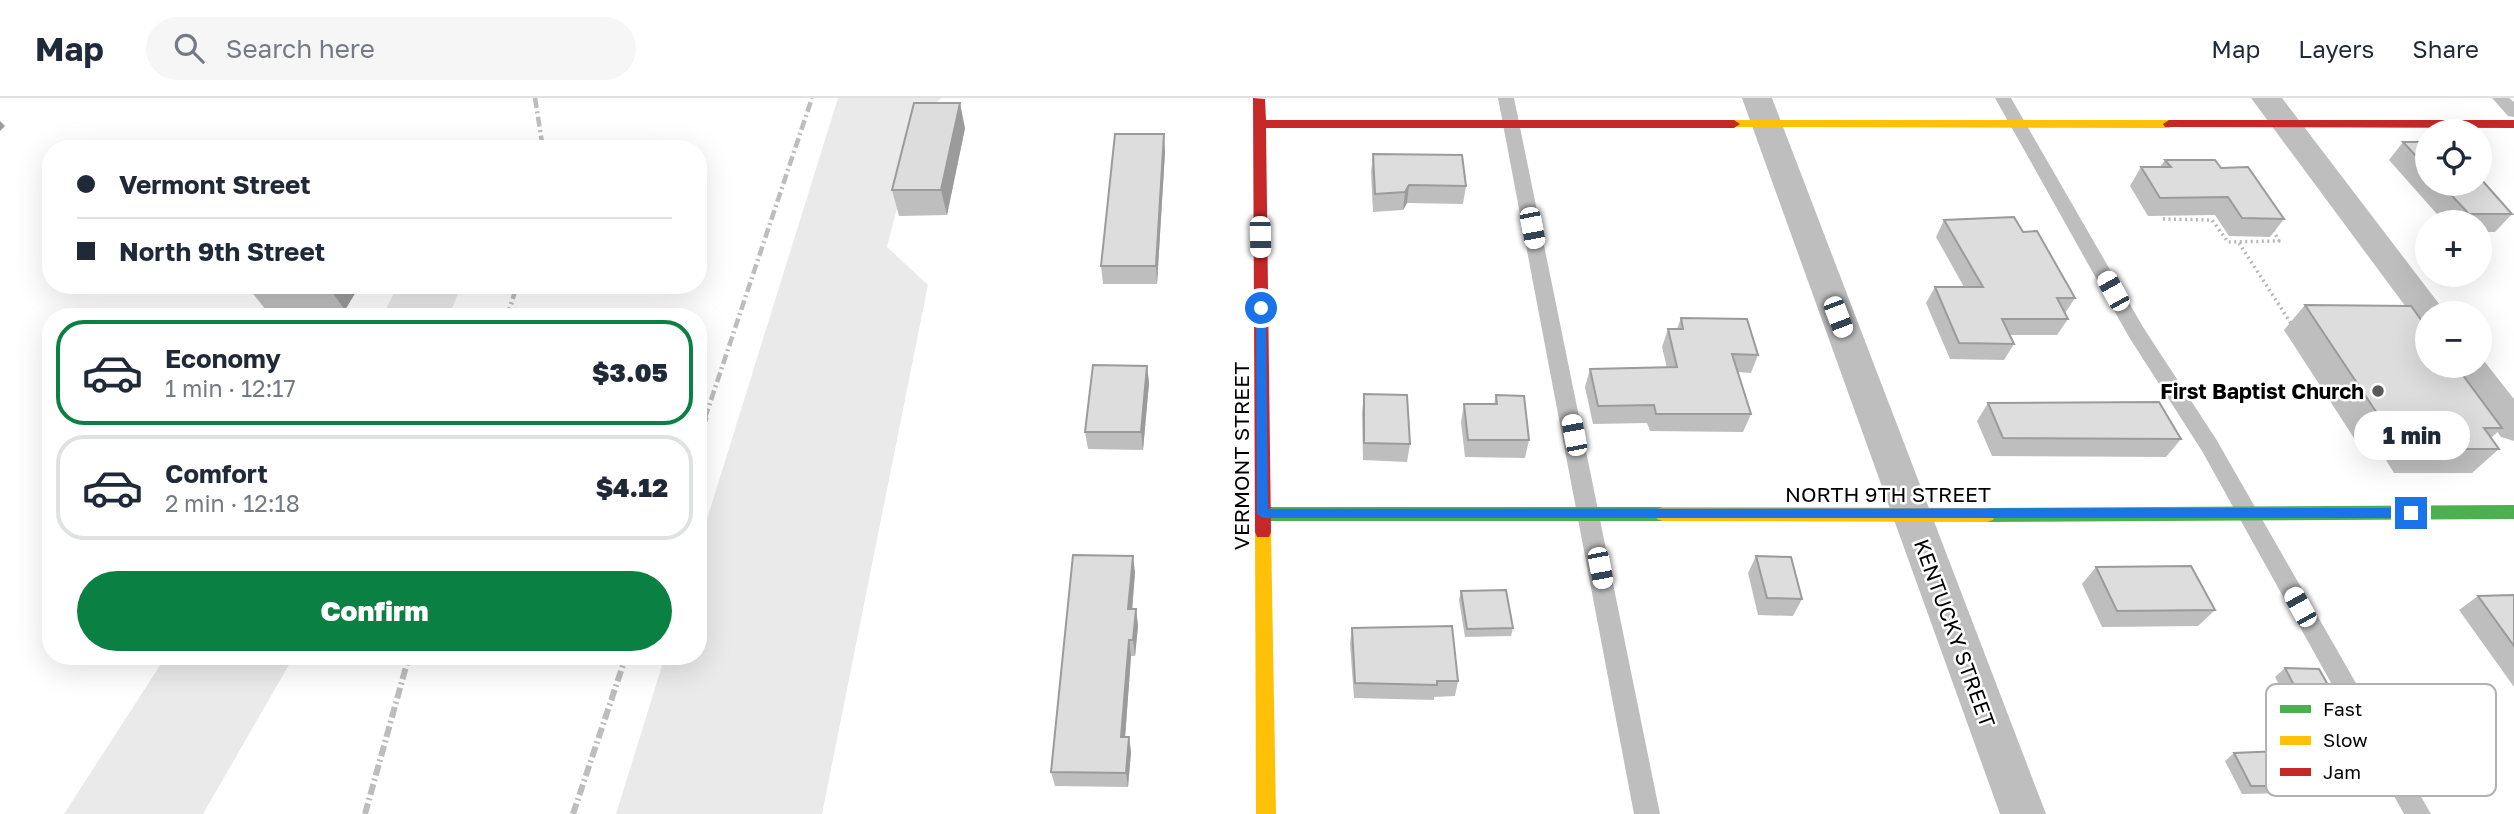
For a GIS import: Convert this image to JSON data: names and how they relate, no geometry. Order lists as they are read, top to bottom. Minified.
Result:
{"streets":{"street":["VERMONT STREET","NORTH 9TH STREET","KENTUCKY STREET"]},"crossings":[["VERMONT STREET","NORTH 9TH STREET"],["NORTH 9TH STREET","KENTUCKY STREET"]],"places":["First Baptist Church"],"legend":["Fast","Slow","Jam"],"page":{"header":"Map","search":"Search here","nav":["Map","Layers","Share"],"map_buttons":["+","−"],"banner":["Vermont Street","North 9th Street"],"list":[{"name":"Economy","note":"1 min · 12:17","value":"$3.05"},{"name":"Comfort","note":"2 min · 12:18","value":"$4.12"}],"bubble":"1 min","buttons":"Confirm"}}
